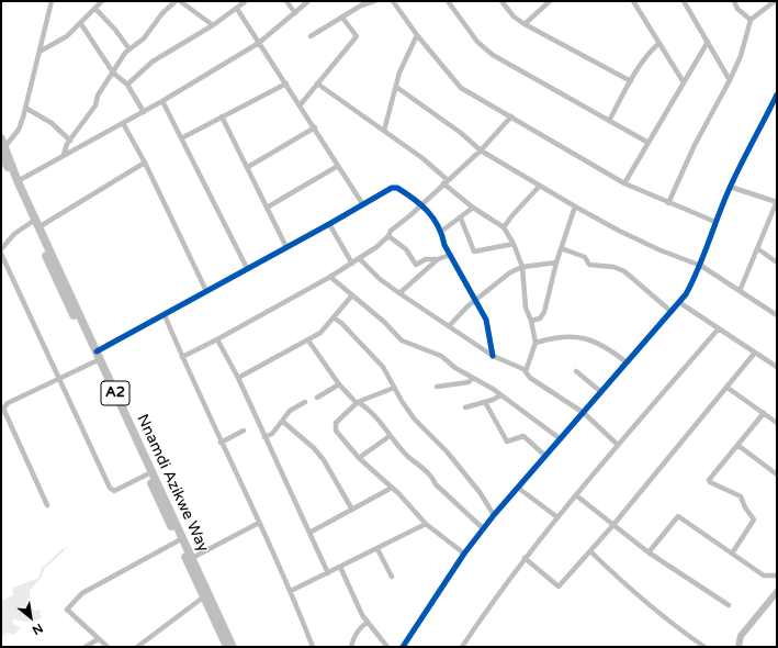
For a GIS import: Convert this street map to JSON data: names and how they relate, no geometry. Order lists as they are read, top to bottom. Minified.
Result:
{"streets":{"highway":["A2","Nnamdi Azikwe Way"]},"north":"bottom right"}
